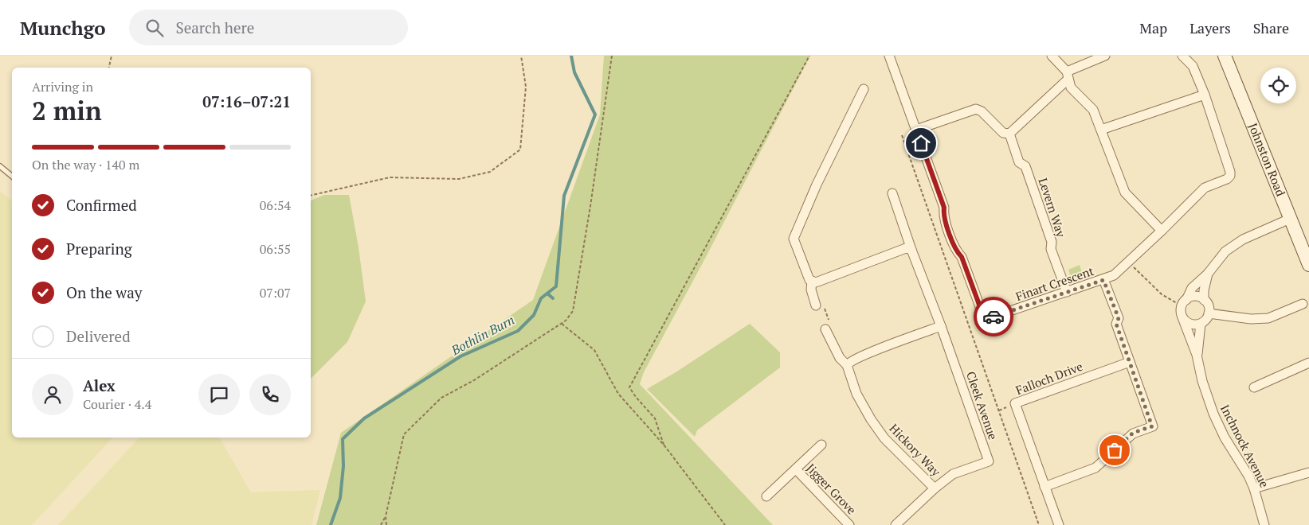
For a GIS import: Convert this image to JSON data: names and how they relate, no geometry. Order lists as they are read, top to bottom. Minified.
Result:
{"streets":{"main road":["Johnston Road"],"street":["Levern Way","Finart Crescent","Falloch Drive","Cleek Avenue","Inchnock Avenue","Hickory Way","Jigger Grove"]},"crossings":[["Levern Way","Finart Crescent"],["Cleek Avenue","Hickory Way"]],"water":["Bothlin Burn"],"page":{"header":"Munchgo","search":"Search here","nav":["Map","Layers","Share"],"heading":["2 min","Arriving in","07:16–07:21"],"panel":["Alex","Courier · 4.4"],"bar":"On the way · 140 m","list":[["Confirmed","06:54"],["Preparing","06:55"],["On the way","07:07"],"Delivered"]}}
